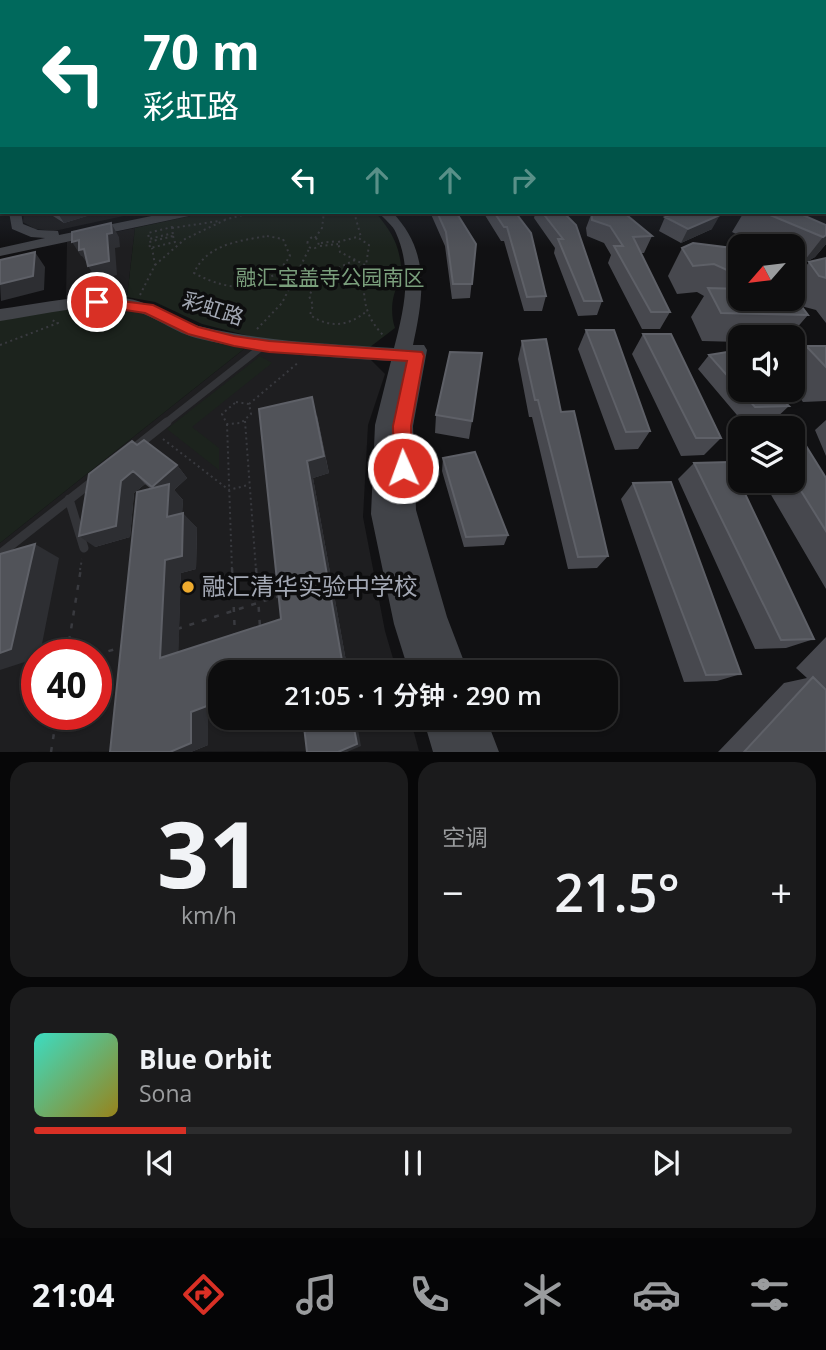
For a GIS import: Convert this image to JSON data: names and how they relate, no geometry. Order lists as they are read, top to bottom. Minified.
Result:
{"streets":{"street":["彩虹路"]},"parks":["融汇宝盖寺公园南区"],"places":["融汇清华实验中学校"],"north":"bottom left","page":{"turn":["70 m","彩虹路"],"limit":"40","trip":"21:05 · 1 分钟 · 290 m","tile":[["31","km/h"],"空调"],"heat":["−","21.5°","+"],"song":["Blue Orbit","Sona"],"tabs":"21:04"}}
